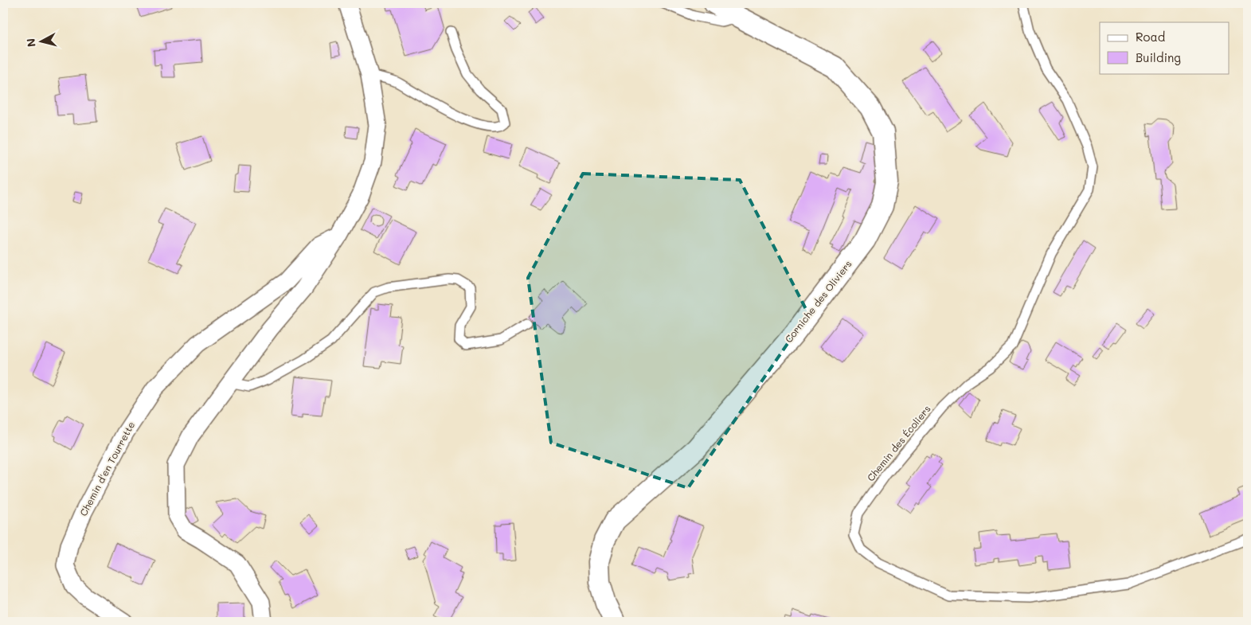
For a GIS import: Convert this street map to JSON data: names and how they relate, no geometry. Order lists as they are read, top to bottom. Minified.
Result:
{"streets":{"street":["Corniche des Oliviers","Chemin d'en Tourrette"],"lane":["Chemin des Écoliers"]},"legend":["Road","Building"],"north":"left"}
